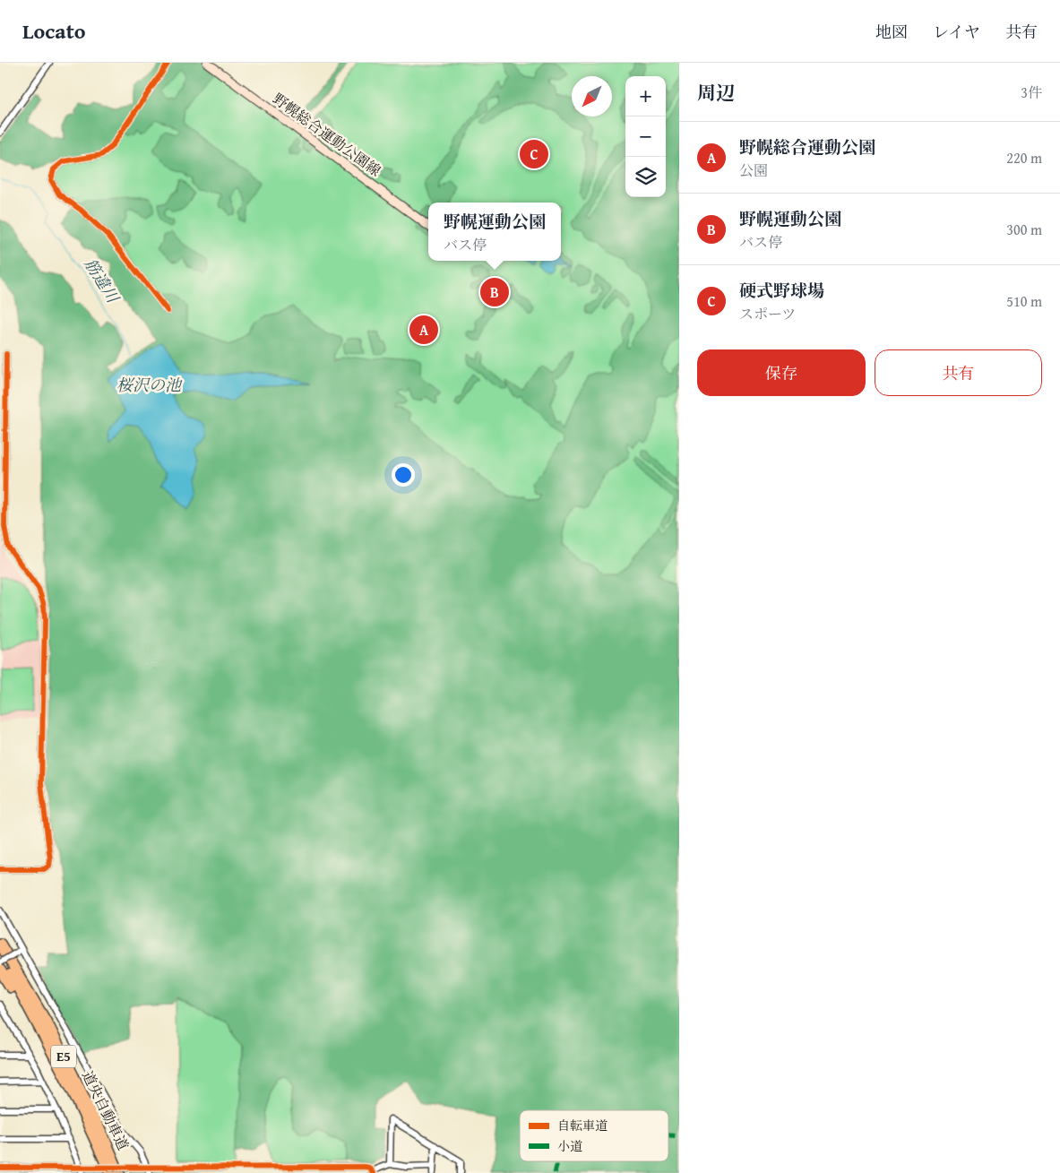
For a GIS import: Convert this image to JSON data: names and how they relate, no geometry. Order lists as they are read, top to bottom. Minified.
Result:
{"streets":{"highway":["E5","道央自動車道"],"main road":["野幌総合運動公園線"]},"water":["筋違川","桜沢の池"],"legend":["自転車道","小道"],"north":"bottom left","page":{"header":"Locato","nav":["地図","レイヤ","共有"],"heading":["周辺","3件"],"map_buttons":["+","−"],"list":[{"mark":"A","name":"野幌総合運動公園","note":"公園","value":"220 m"},{"mark":"B","name":"野幌運動公園","note":"バス停","value":"300 m"},{"mark":"C","name":"硬式野球場","note":"スポーツ","value":"510 m"}],"pins":["C","B","A"],"popup":["野幌運動公園","バス停"],"buttons":["保存","共有"]}}
